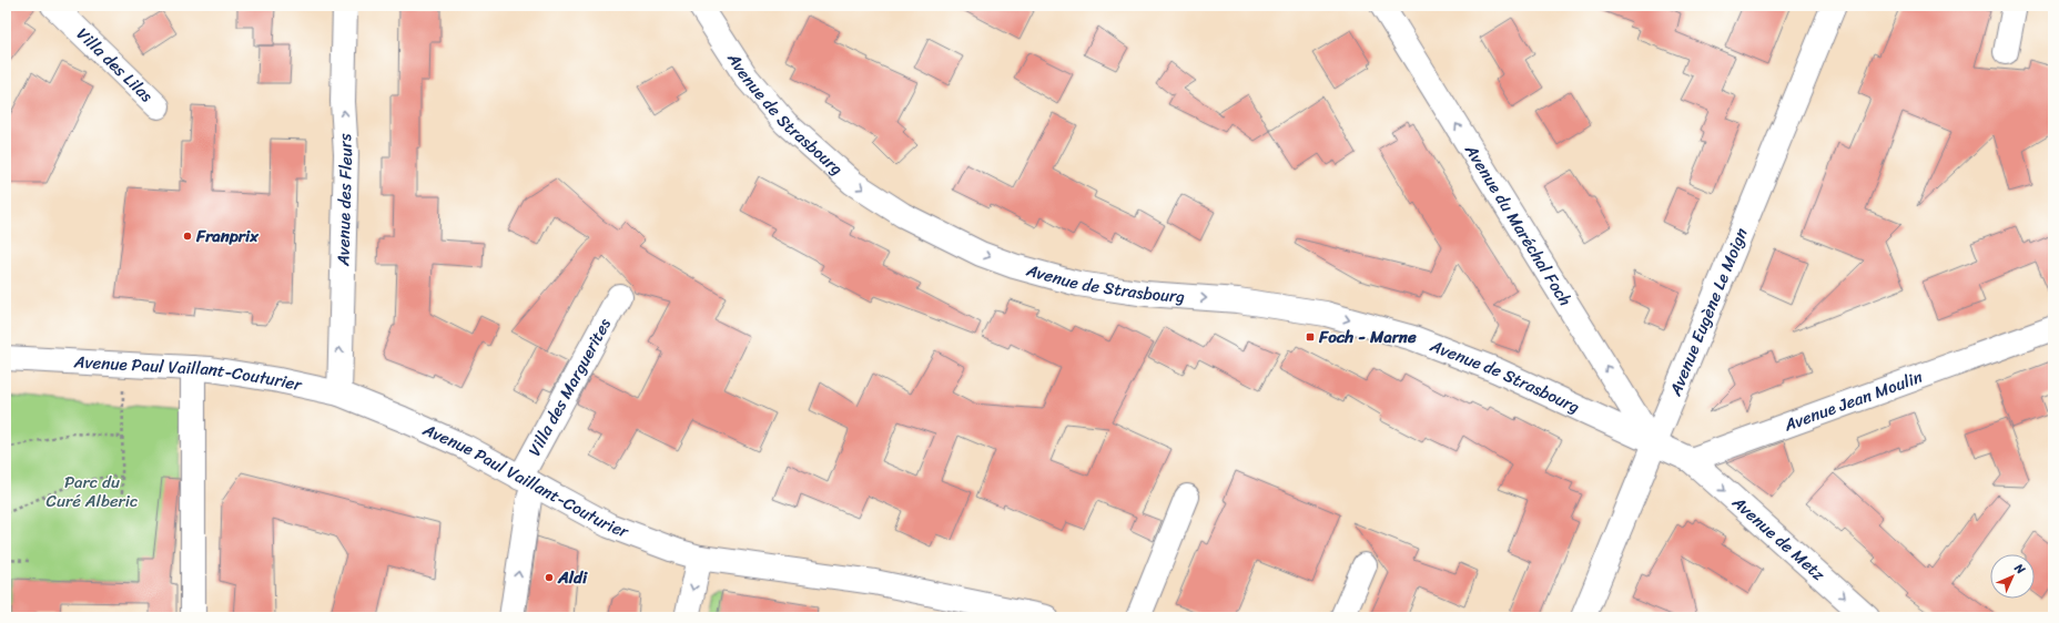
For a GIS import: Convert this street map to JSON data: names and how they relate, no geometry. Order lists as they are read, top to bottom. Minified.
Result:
{"streets":{"street":["Villa des Lilas","Avenue de Strasbourg","Avenue des Fleurs","Avenue du Maréchal Foch","Avenue Eugène Le Moign","Avenue Paul Vaillant-Couturier","Villa des Marguerites","Avenue Jean Moulin","Avenue de Metz"]},"crossings":[["Avenue de Strasbourg","Avenue du Maréchal Foch"],["Avenue de Strasbourg","Avenue Eugène Le Moign"],["Avenue des Fleurs","Avenue Paul Vaillant-Couturier"],["Avenue du Maréchal Foch","Avenue Eugène Le Moign"],["Avenue Paul Vaillant-Couturier","Villa des Marguerites"],["Avenue Jean Moulin","Avenue de Metz"]],"one_way":["Avenue de Strasbourg","Avenue des Fleurs","Avenue du Maréchal Foch","Avenue de Metz"],"parks":["Parc du Curé Alberic"],"places":{"other":["Franprix","Aldi"],"transit":["Foch - Marne"]},"north":"top right"}
